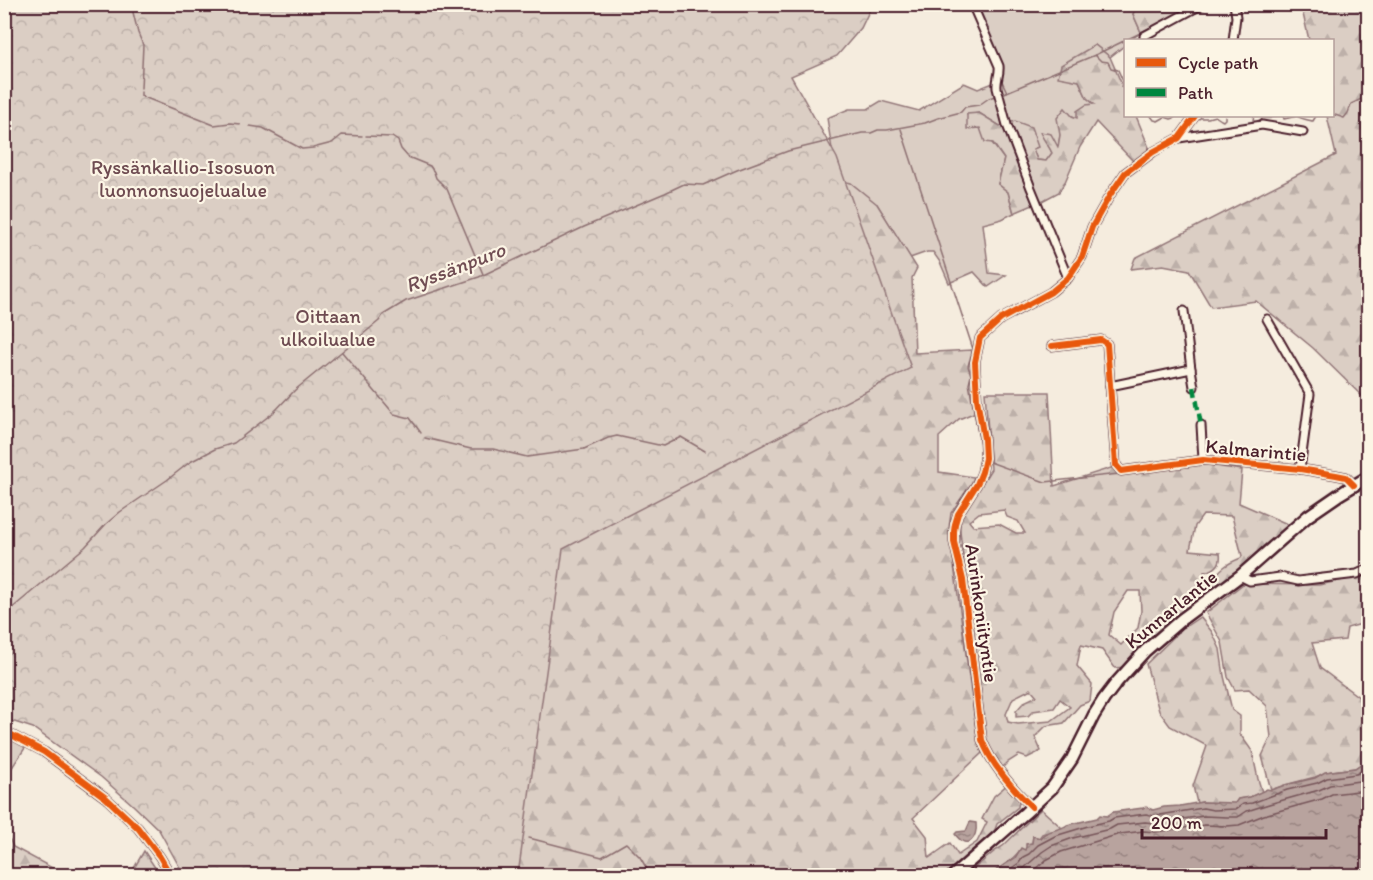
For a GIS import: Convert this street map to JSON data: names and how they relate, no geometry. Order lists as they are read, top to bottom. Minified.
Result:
{"streets":{"main road":["Kunnarlantie"],"street":["Kalmarintie","Aurinkoniityntie"]},"crossings":[["Kalmarintie","Kunnarlantie"],["Kunnarlantie","Aurinkoniityntie"]],"water":["Ryssänpuro"],"parks":["Ryssänkallio-Isosuon luonnonsuojelualue","Oittaan ulkoilualue"],"legend":["Cycle path","Path"],"scale_bar":"200 m"}
